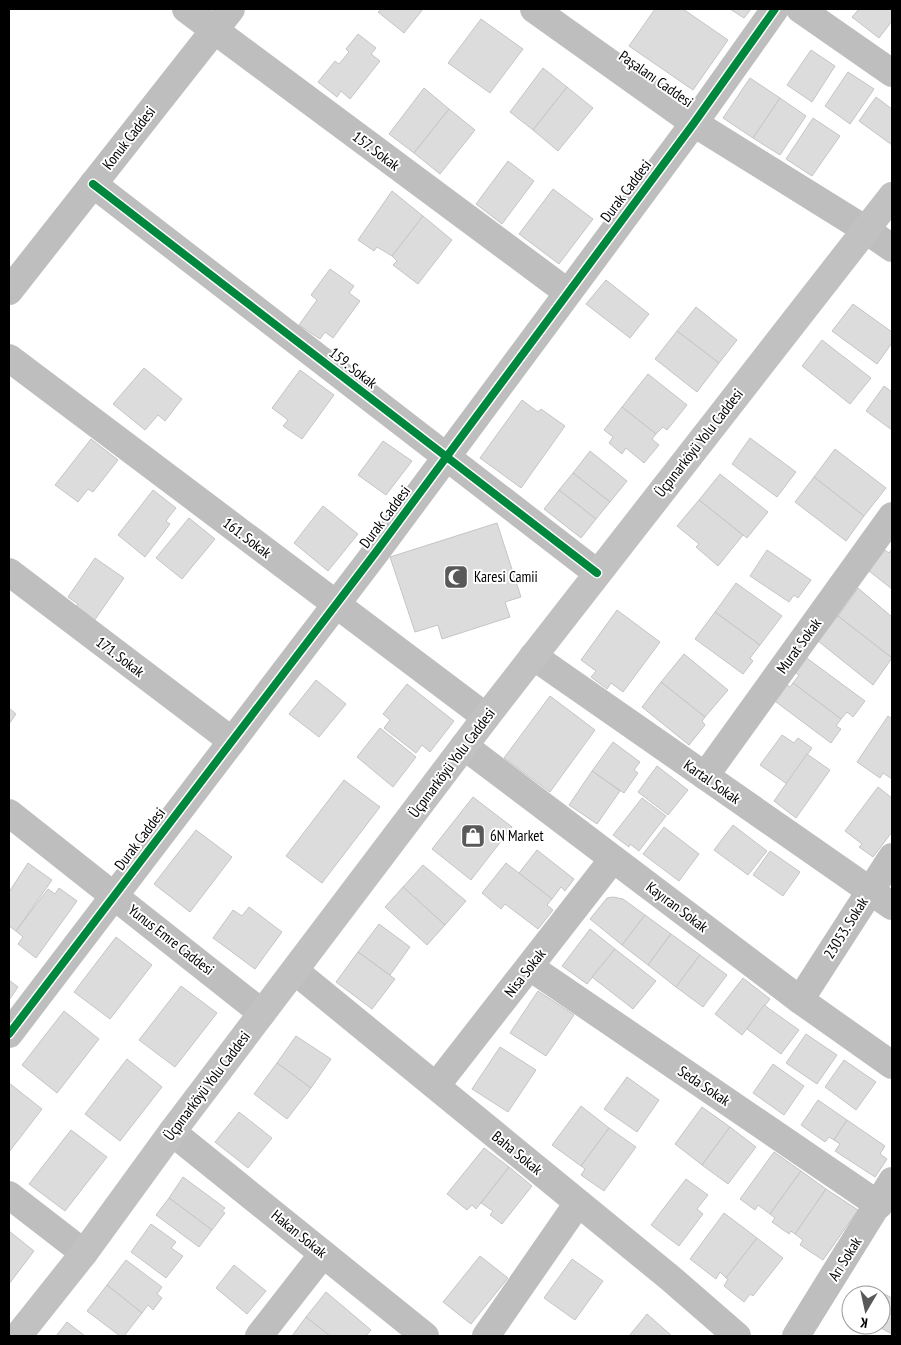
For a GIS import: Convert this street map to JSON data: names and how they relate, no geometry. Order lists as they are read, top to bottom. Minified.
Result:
{"streets":{"main road":["Üçpınarköyü Yolu Caddesi"],"street":["Paşalanı Caddesi","Konuk Caddesi","157. Sokak","Durak Caddesi","159. Sokak","161. Sokak","Murat Sokak","171. Sokak","Kartal Sokak","Kayıran Sokak","23053. Sokak","Yunus Emre Caddesi","Nisa Sokak","Seda Sokak","Baha Sokak","Hakan Sokak","Arı Sokak"]},"crossings":[["Paşalanı Caddesi","Durak Caddesi"],["Paşalanı Caddesi","Üçpınarköyü Yolu Caddesi"],["Konuk Caddesi","157. Sokak"],["Konuk Caddesi","159. Sokak"],["157. Sokak","Durak Caddesi"],["Durak Caddesi","159. Sokak"],["Durak Caddesi","161. Sokak"],["Durak Caddesi","171. Sokak"],["Durak Caddesi","Yunus Emre Caddesi"],["159. Sokak","Üçpınarköyü Yolu Caddesi"],["Üçpınarköyü Yolu Caddesi","161. Sokak"],["Üçpınarköyü Yolu Caddesi","Kartal Sokak"],["Üçpınarköyü Yolu Caddesi","Kayıran Sokak"],["Üçpınarköyü Yolu Caddesi","Yunus Emre Caddesi"],["Üçpınarköyü Yolu Caddesi","Baha Sokak"],["Üçpınarköyü Yolu Caddesi","Hakan Sokak"],["Murat Sokak","Kartal Sokak"],["Kartal Sokak","23053. Sokak"],["Kayıran Sokak","23053. Sokak"],["Kayıran Sokak","Nisa Sokak"],["Nisa Sokak","Seda Sokak"],["Nisa Sokak","Baha Sokak"],["Seda Sokak","Arı Sokak"]],"places":{"mosque":["Karesi Camii"],"shop":["6N Market"]},"north":"bottom"}
